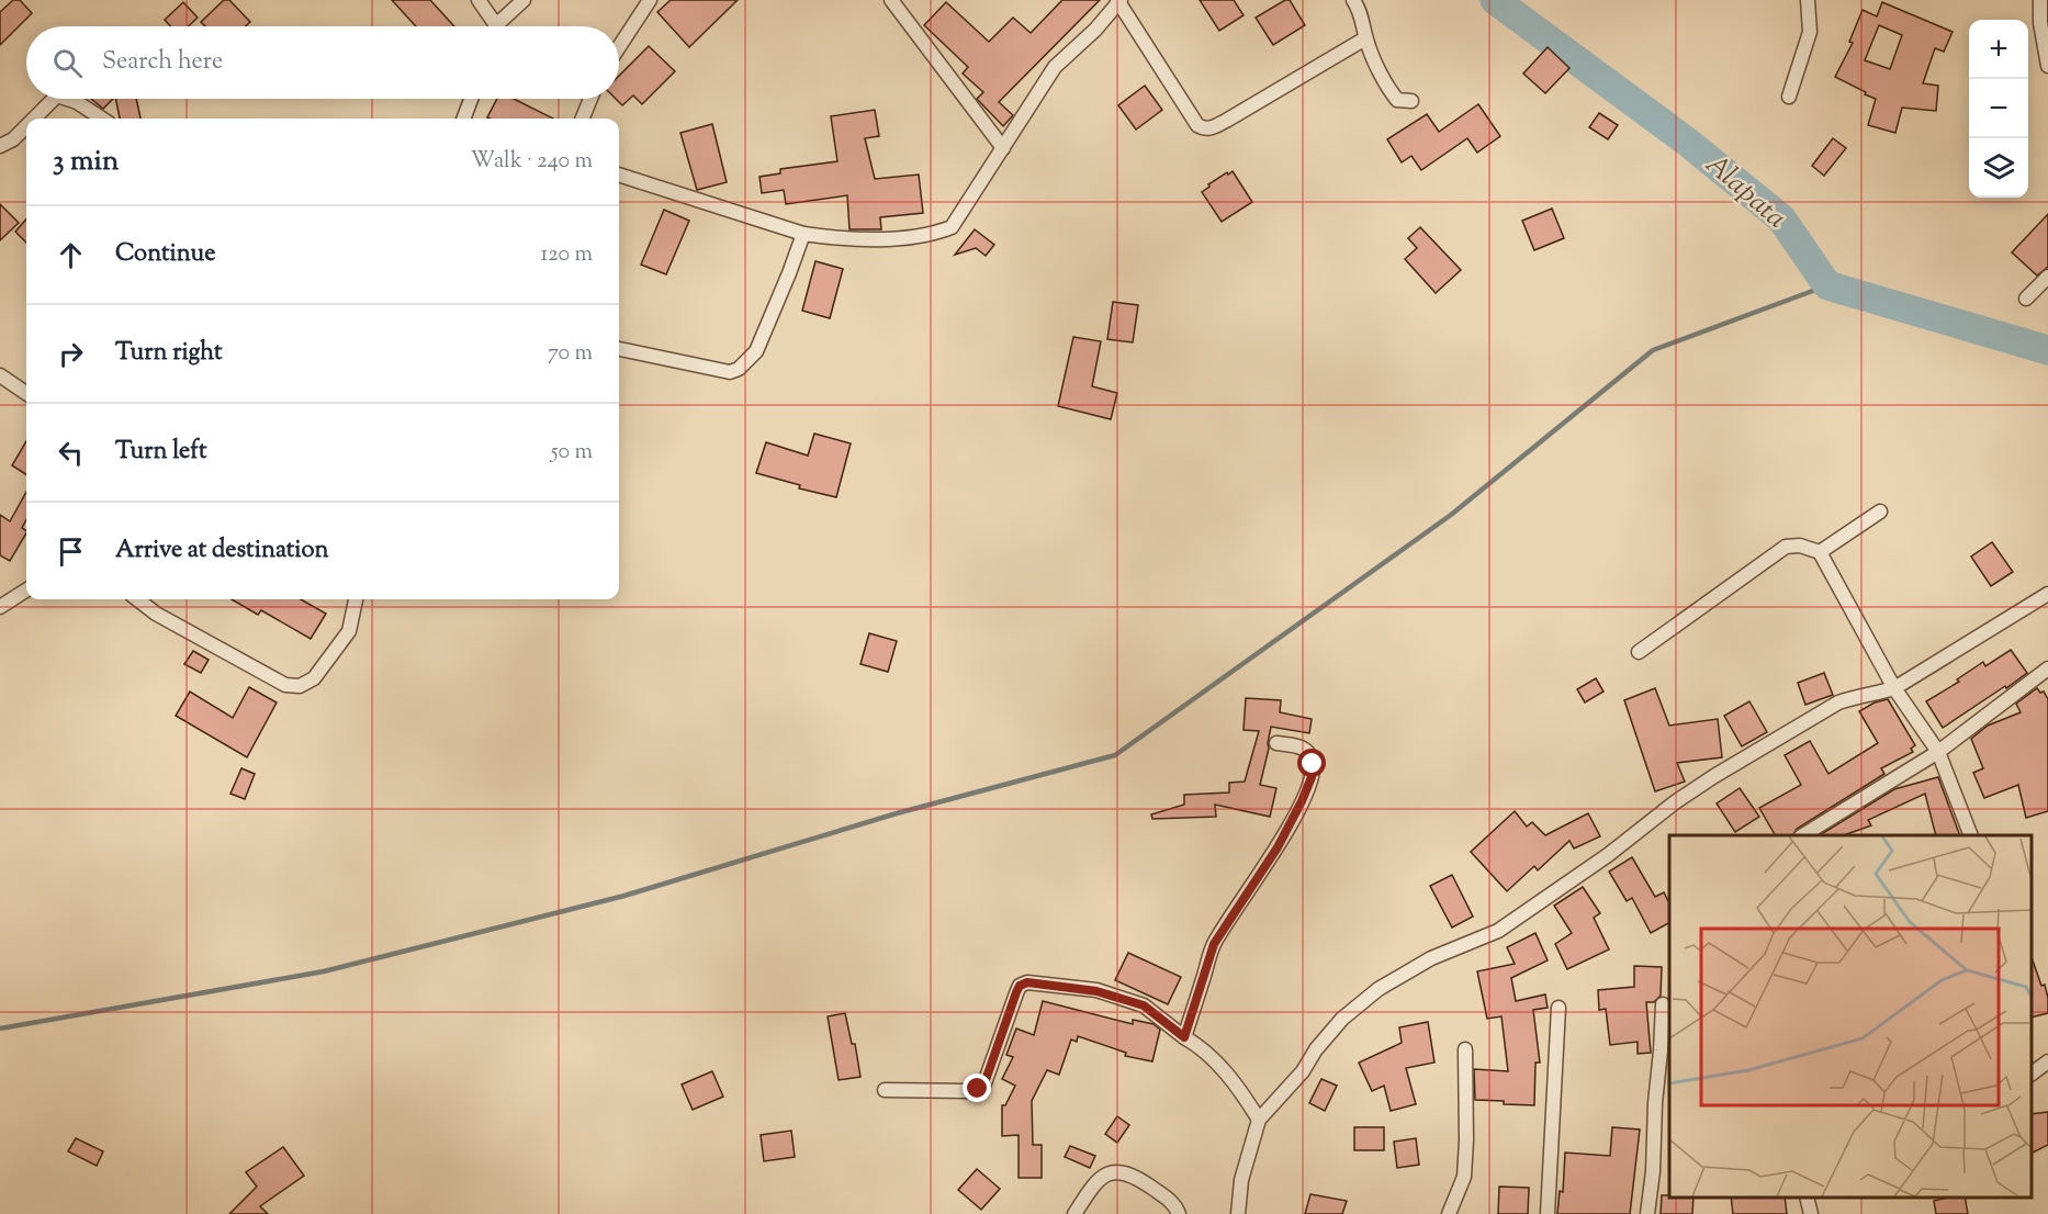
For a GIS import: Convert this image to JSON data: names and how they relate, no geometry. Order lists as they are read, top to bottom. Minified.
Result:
{"water":["Alapata"],"page":{"map_buttons":["+","−"],"search":"Search here","heading":["3 min","Walk · 240 m"],"list":[["Continue","120 m"],["Turn right","70 m"],["Turn left","50 m"],"Arrive at destination"]}}
